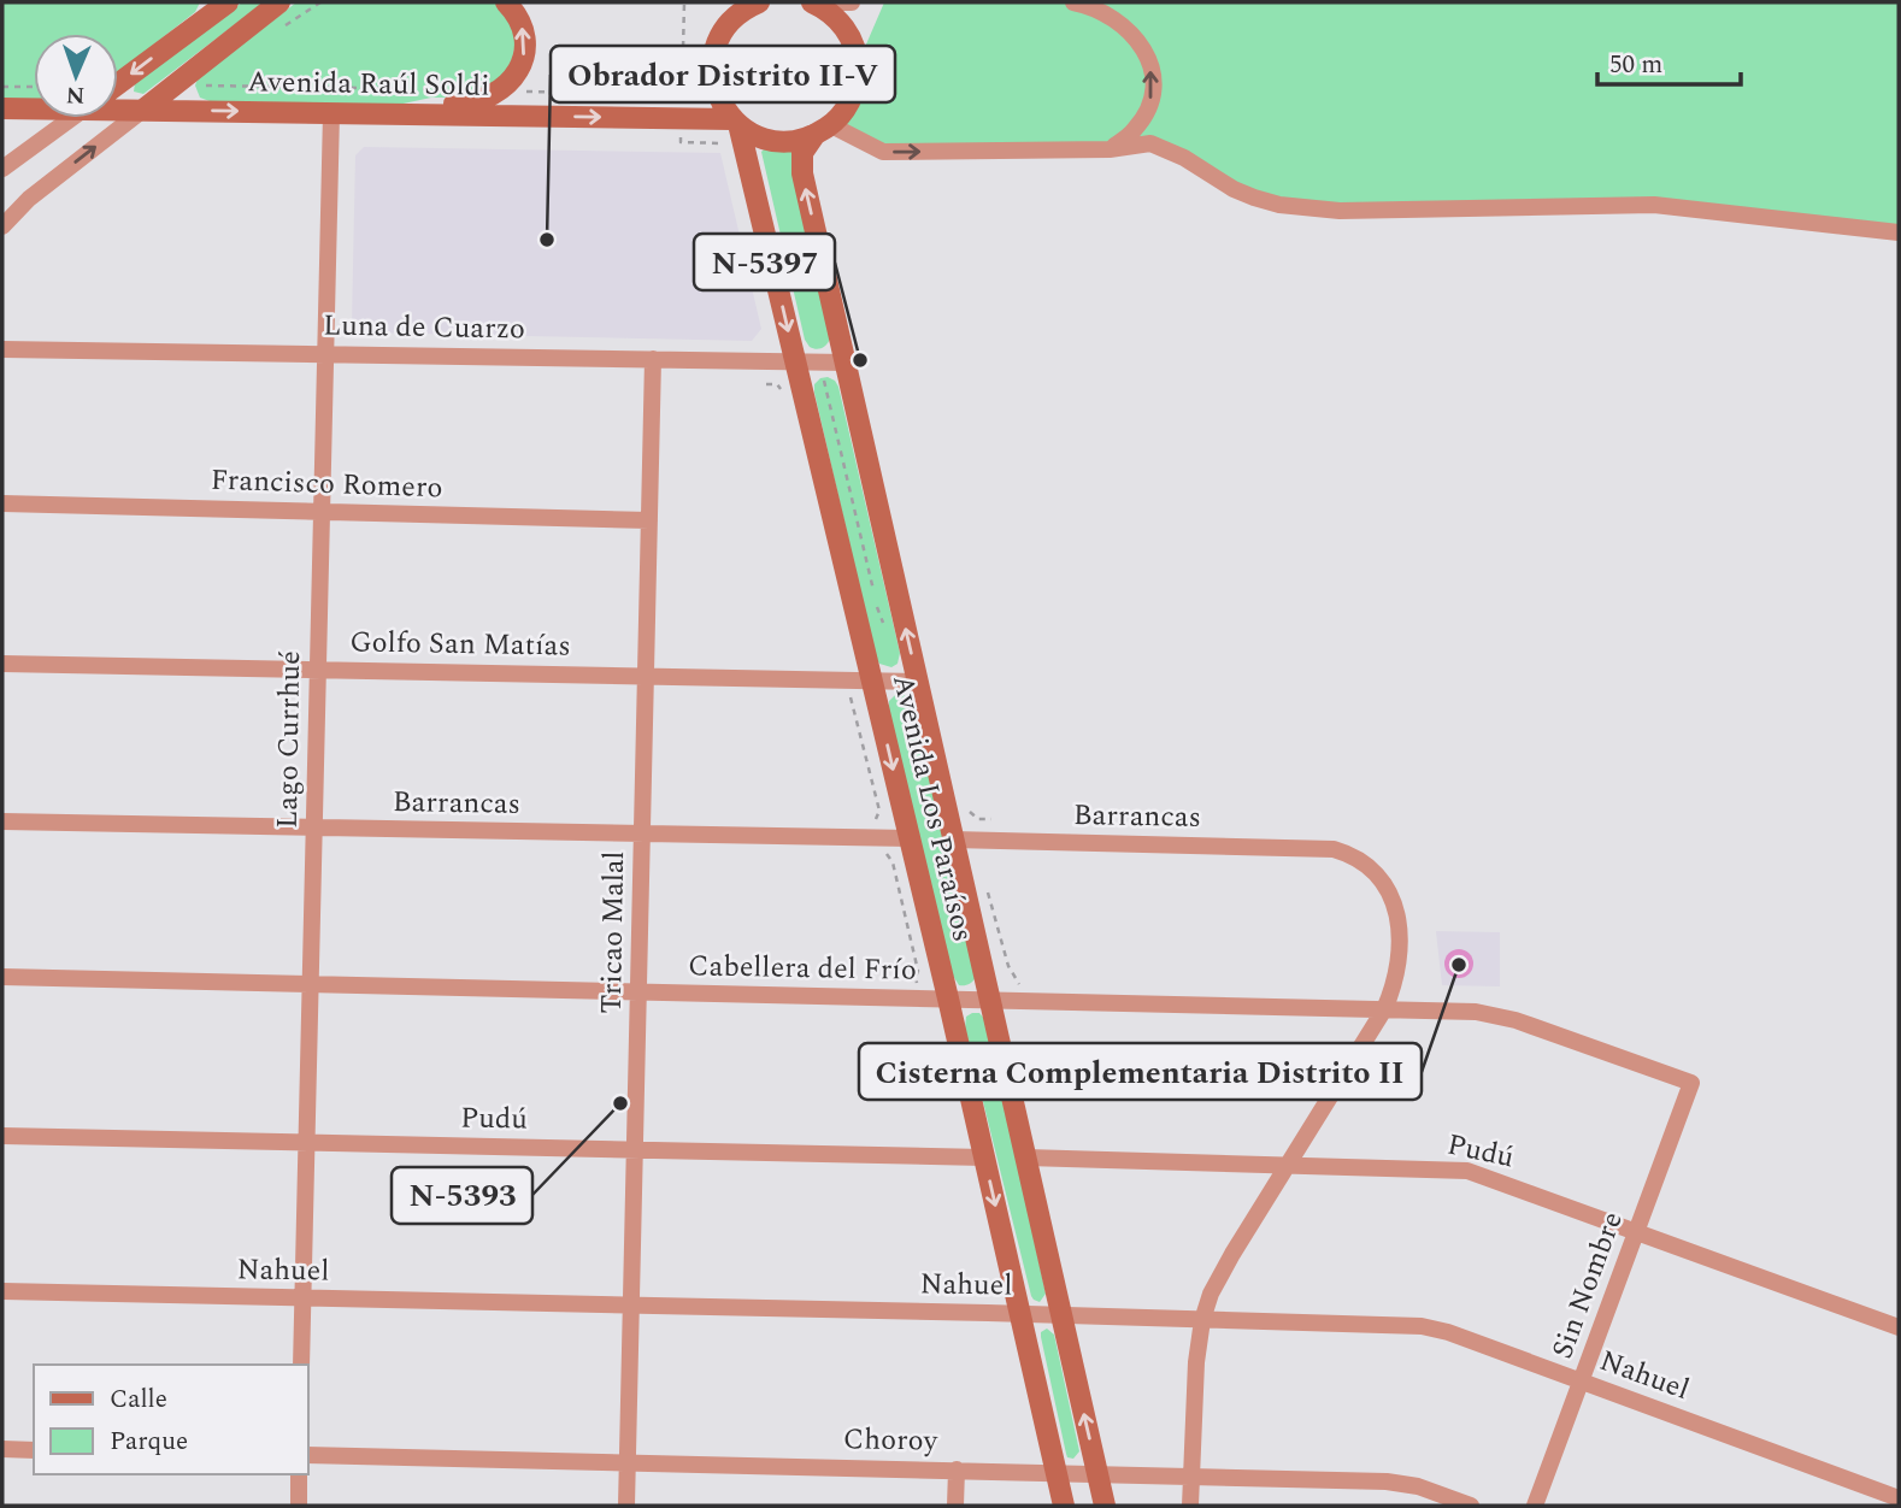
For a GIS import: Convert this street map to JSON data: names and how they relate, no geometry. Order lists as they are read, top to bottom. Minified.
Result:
{"streets":{"main road":["Avenida Raúl Soldi","Avenida Los Paraísos"],"street":["Luna de Cuarzo","Francisco Romero","Golfo San Matías","Lago Currhué","Barrancas","Tricao Malal","Cabellera del Frío","Pudú","Nahuel","Sin Nombre","Choroy"]},"crossings":[["Avenida Raúl Soldi","Lago Currhué"],["Avenida Raúl Soldi","Avenida Los Paraísos"],["Luna de Cuarzo","Lago Currhué"],["Luna de Cuarzo","Avenida Los Paraísos"],["Luna de Cuarzo","Tricao Malal"],["Francisco Romero","Lago Currhué"],["Francisco Romero","Tricao Malal"],["Golfo San Matías","Lago Currhué"],["Golfo San Matías","Avenida Los Paraísos"],["Golfo San Matías","Tricao Malal"],["Lago Currhué","Barrancas"],["Lago Currhué","Cabellera del Frío"],["Lago Currhué","Pudú"],["Lago Currhué","Nahuel"],["Barrancas","Avenida Los Paraísos"],["Barrancas","Tricao Malal"],["Barrancas","Cabellera del Frío"],["Barrancas","Pudú"],["Barrancas","Nahuel"],["Barrancas","Choroy"],["Avenida Los Paraísos","Cabellera del Frío"],["Avenida Los Paraísos","Pudú"],["Avenida Los Paraísos","Nahuel"],["Avenida Los Paraísos","Choroy"],["Tricao Malal","Cabellera del Frío"],["Tricao Malal","Pudú"],["Tricao Malal","Nahuel"],["Tricao Malal","Choroy"],["Cabellera del Frío","Sin Nombre"],["Pudú","Sin Nombre"],["Nahuel","Sin Nombre"]],"one_way":["Avenida Raúl Soldi"],"places":["Obrador Distrito II-V","N-5397","Cisterna Complementaria Distrito II","N-5393"],"legend":["Calle","Parque"],"scale_bar":"50 m","north":"bottom"}
